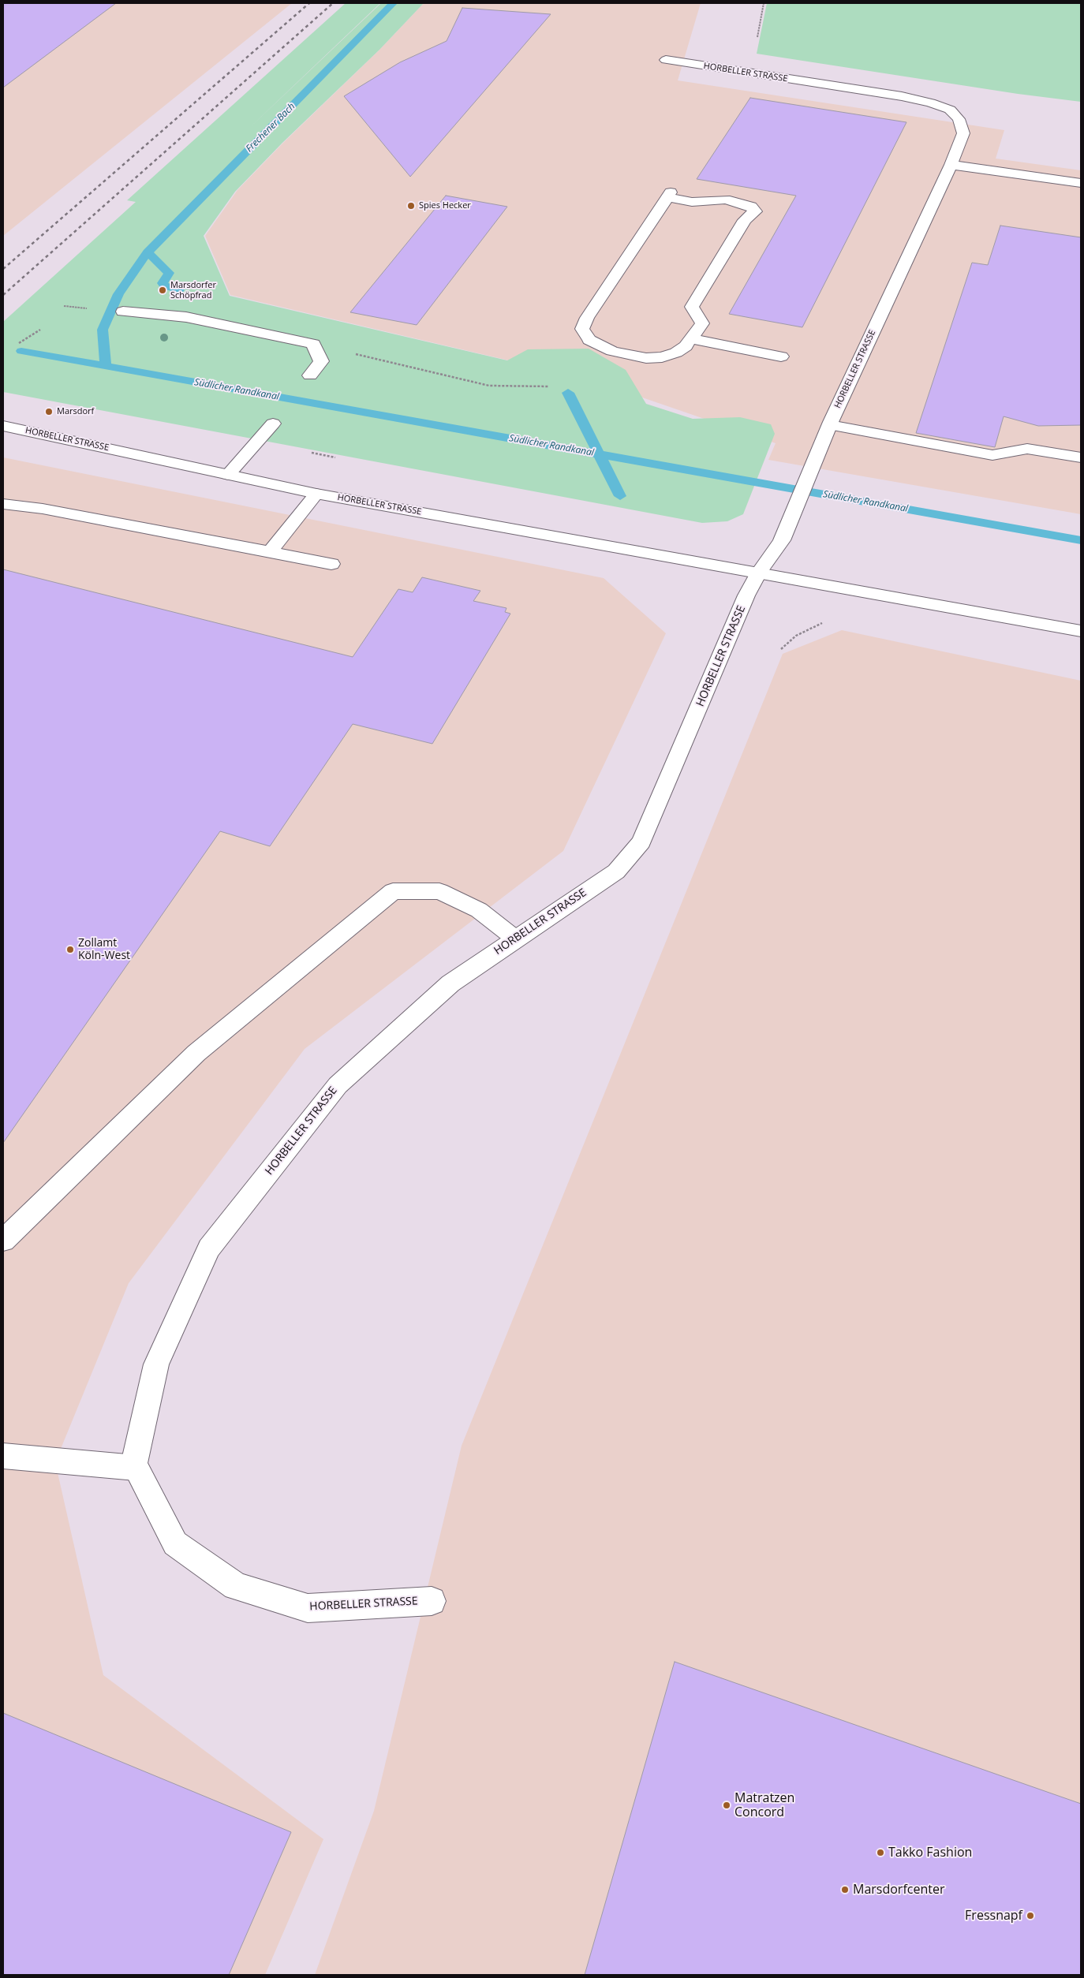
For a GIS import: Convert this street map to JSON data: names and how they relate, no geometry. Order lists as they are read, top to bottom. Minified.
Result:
{"streets":{"street":["HORBELLER STRASSE"]},"water":["Frechener Bach","Südlicher Randkanal"],"places":["Spies Hecker","Marsdorfer Schöpfrad","Marsdorf","Zollamt Köln-West","Matratzen Concord","Takko Fashion","Marsdorfcenter","Fressnapf"]}
